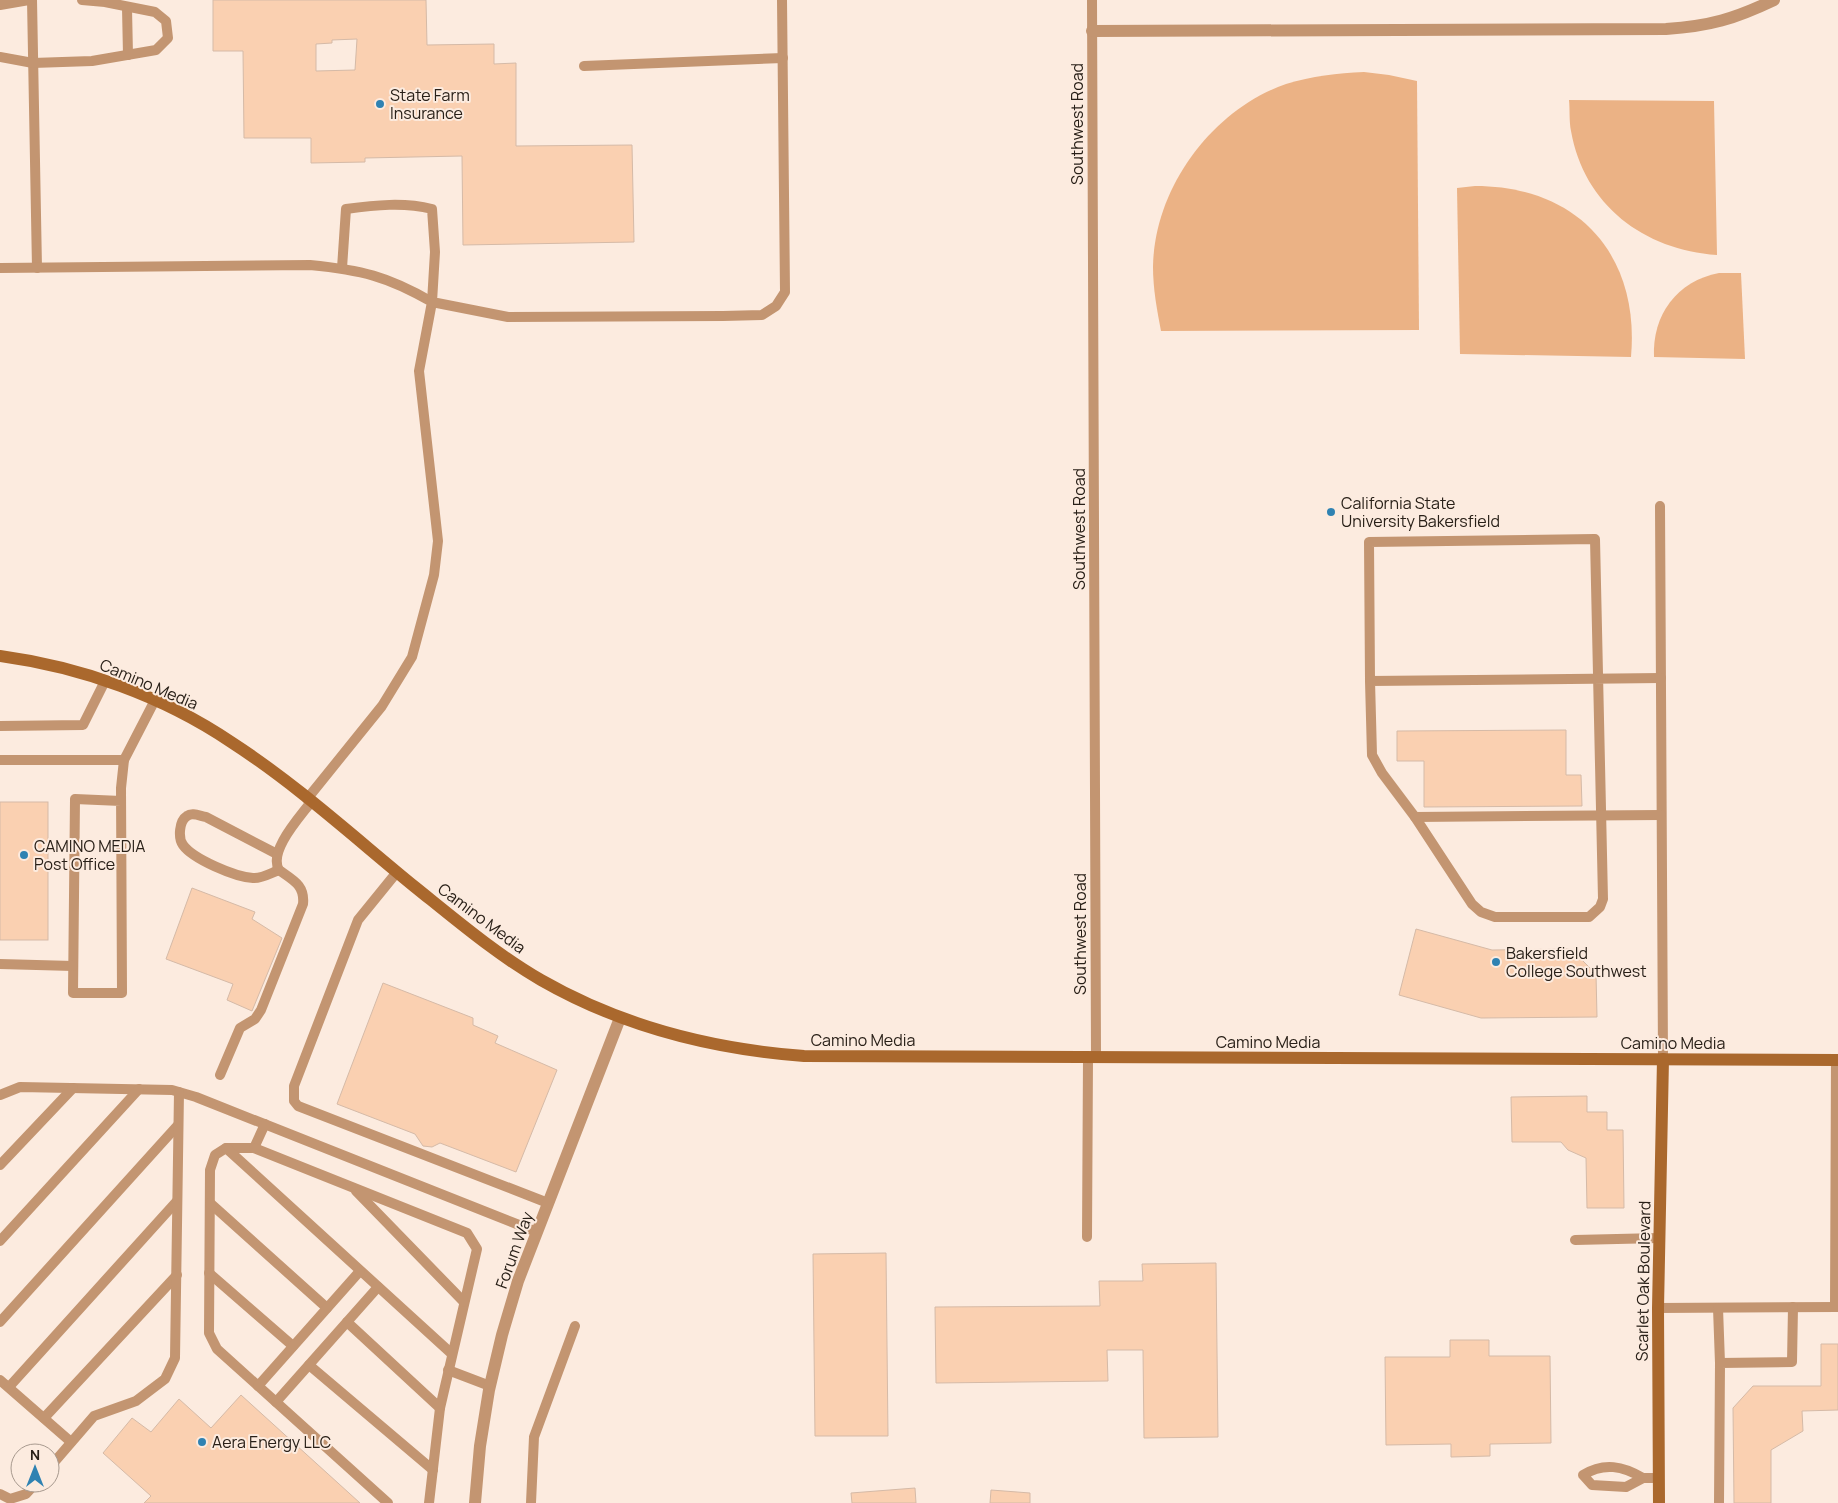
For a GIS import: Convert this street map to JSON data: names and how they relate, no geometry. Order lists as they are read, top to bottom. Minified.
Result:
{"streets":{"street":["Camino Media","Forum Way","Scarlet Oak Boulevard"],"lane":["Southwest Road"]},"crossings":[["Southwest Road","Camino Media"],["Camino Media","Forum Way"],["Camino Media","Scarlet Oak Boulevard"]],"places":["State Farm Insurance","California State University Bakersfield","CAMINO MEDIA Post Office","Bakersfield College Southwest","Aera Energy LLC"],"north":"top"}
